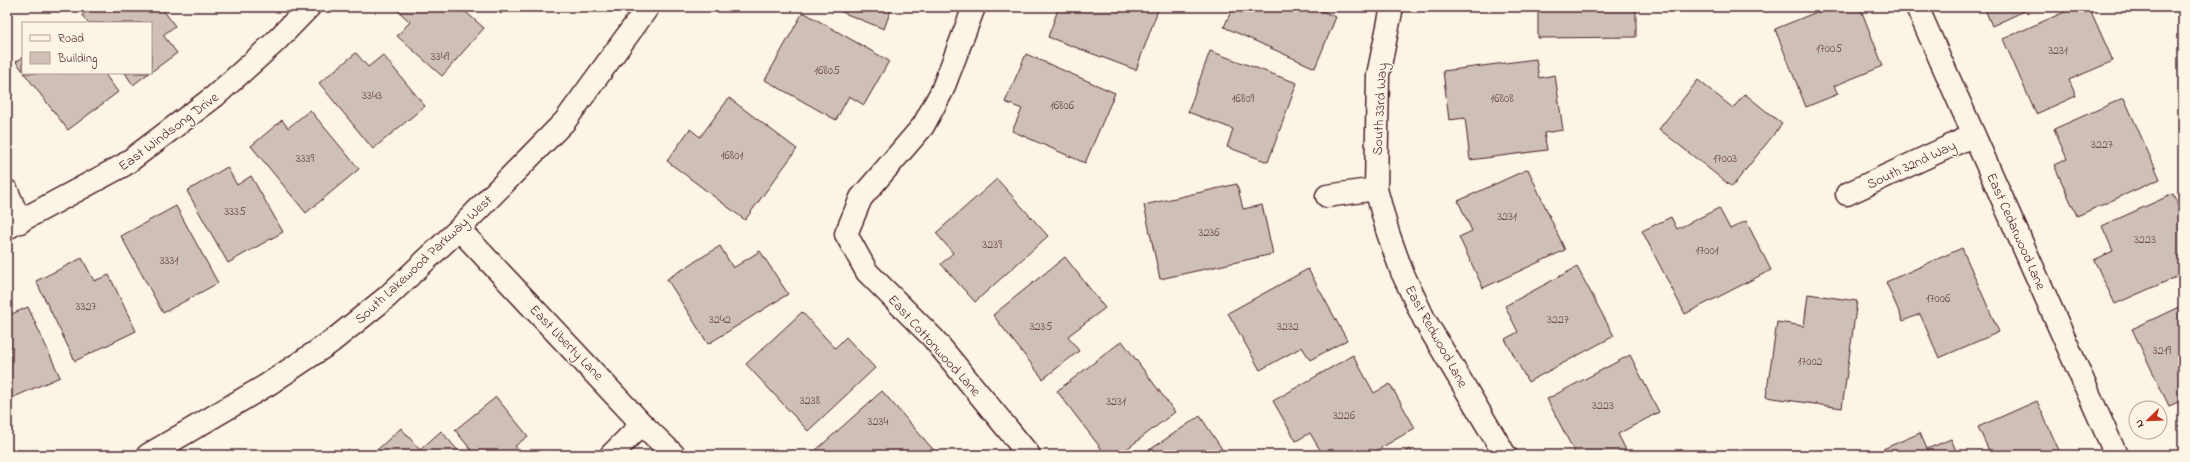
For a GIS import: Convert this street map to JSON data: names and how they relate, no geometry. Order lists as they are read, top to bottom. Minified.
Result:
{"streets":{"street":["South 33rd Way","East Windsong Drive","South 32nd Way","East Cedarwood Lane","South Lakewood Parkway West","East Redwood Lane","East Liberty Lane","East Cottonwood Lane"]},"crossings":[["South 33rd Way","East Redwood Lane"],["South 32nd Way","East Cedarwood Lane"],["South Lakewood Parkway West","East Liberty Lane"]],"house_numbers":["17005","3231","3349","16805","3343","16809","16808","16806","3227","16801","3339","17003","3335","3231","3236","3223","3239","17001","3331","17006","3327","3242","3227","3235","3232","3219","17002","3238","3231","3223","3226","3234"],"legend":["Road","Building"],"north":"bottom left"}
